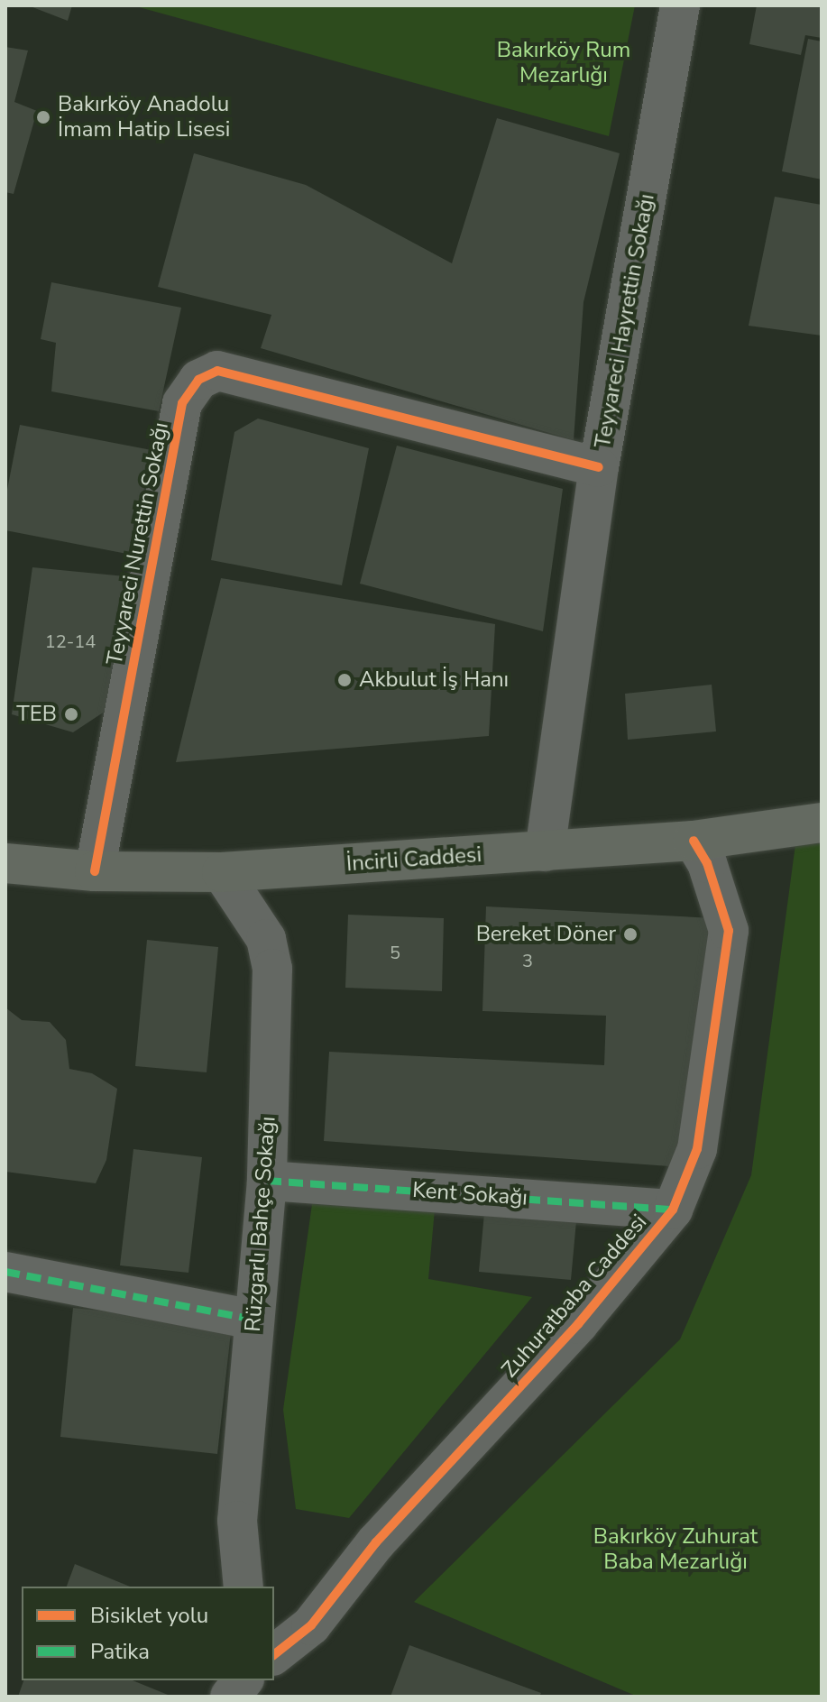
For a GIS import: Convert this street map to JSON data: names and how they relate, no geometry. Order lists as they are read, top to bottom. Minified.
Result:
{"streets":{"main road":["İncirli Caddesi"],"street":["Teyyareci Hayrettin Sokağı","Teyyareci Nurettin Sokağı","Kent Sokağı","Rüzgarlı Bahçe Sokağı","Zuhuratbaba Caddesi"]},"crossings":[["Teyyareci Hayrettin Sokağı","Teyyareci Nurettin Sokağı"],["Teyyareci Hayrettin Sokağı","İncirli Caddesi"],["Teyyareci Nurettin Sokağı","İncirli Caddesi"],["İncirli Caddesi","Rüzgarlı Bahçe Sokağı"],["İncirli Caddesi","Zuhuratbaba Caddesi"],["Kent Sokağı","Rüzgarlı Bahçe Sokağı"],["Kent Sokağı","Zuhuratbaba Caddesi"]],"parks":["Bakırköy Rum Mezarlığı","Bakırköy Zuhurat Baba Mezarlığı"],"places":["Bakırköy Anadolu İmam Hatip Lisesi","Akbulut İş Hanı","TEB","Bereket Döner"],"house_numbers":["12-14","5","3"],"legend":["Bisiklet yolu","Patika"]}
